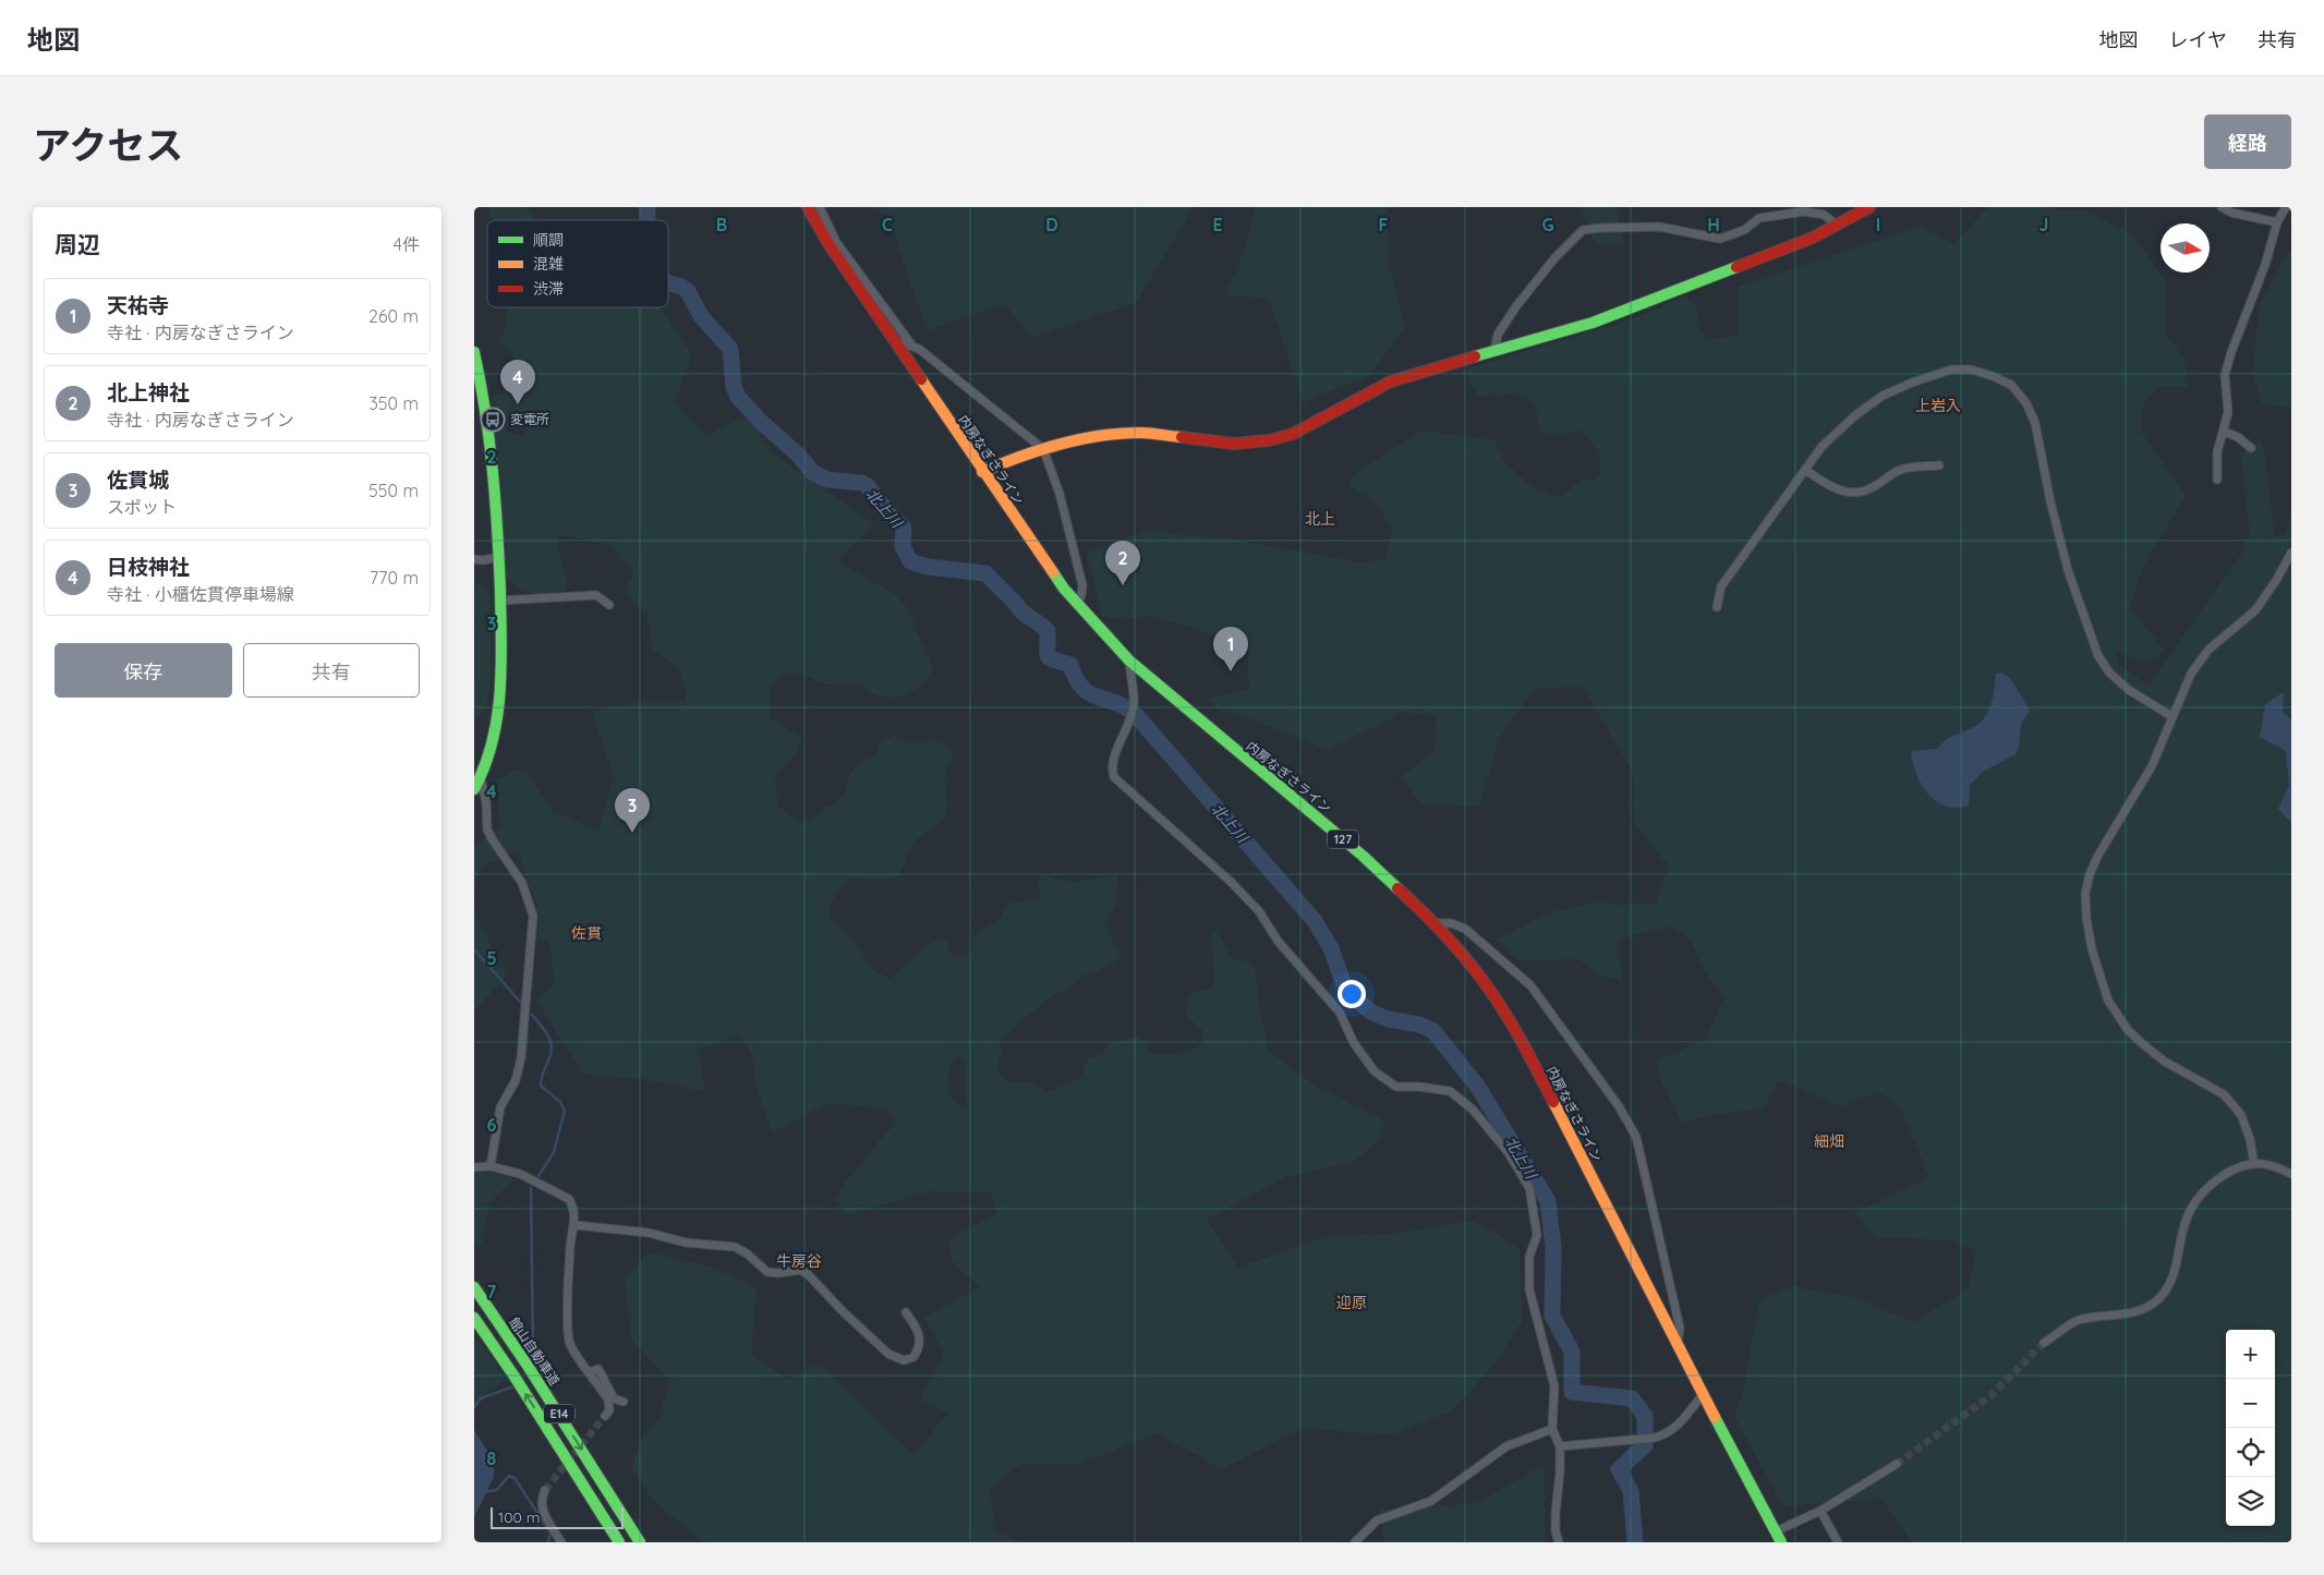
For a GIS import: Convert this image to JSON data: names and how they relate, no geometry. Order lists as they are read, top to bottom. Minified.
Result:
{"streets":{"main road":["内房なぎさライン","127","館山自動車道","E14"]},"districts":["上岩入","北上","佐貫","細畑","牛房谷","迎原"],"water":["北上川"],"places":{"bus stop":["変電所"]},"legend":["順調","混雑","渋滞"],"scale_bar":"100 m","north":"right","page":{"header":"地図","nav":["地図","レイヤ","共有"],"title":"アクセス","buttons":["経路",["保存","共有"]],"heading":["周辺","4件"],"list":[{"mark":"1","name":"天祐寺","note":"寺社 · 内房なぎさライン","value":"260 m"},{"mark":"2","name":"北上神社","note":"寺社 · 内房なぎさライン","value":"350 m"},{"mark":"3","name":"佐貫城","note":"スポット","value":"550 m"},{"mark":"4","name":"日枝神社","note":"寺社 · 小櫃佐貫停車場線","value":"770 m"}],"pins":["4","2","1","3"],"map_buttons":["+","−"],"scale":"100 m"},"grid":{"columns":["B","C","D","E","F","G","H","I","J"],"rows":["2","3","4","5","6","7","8"]}}
